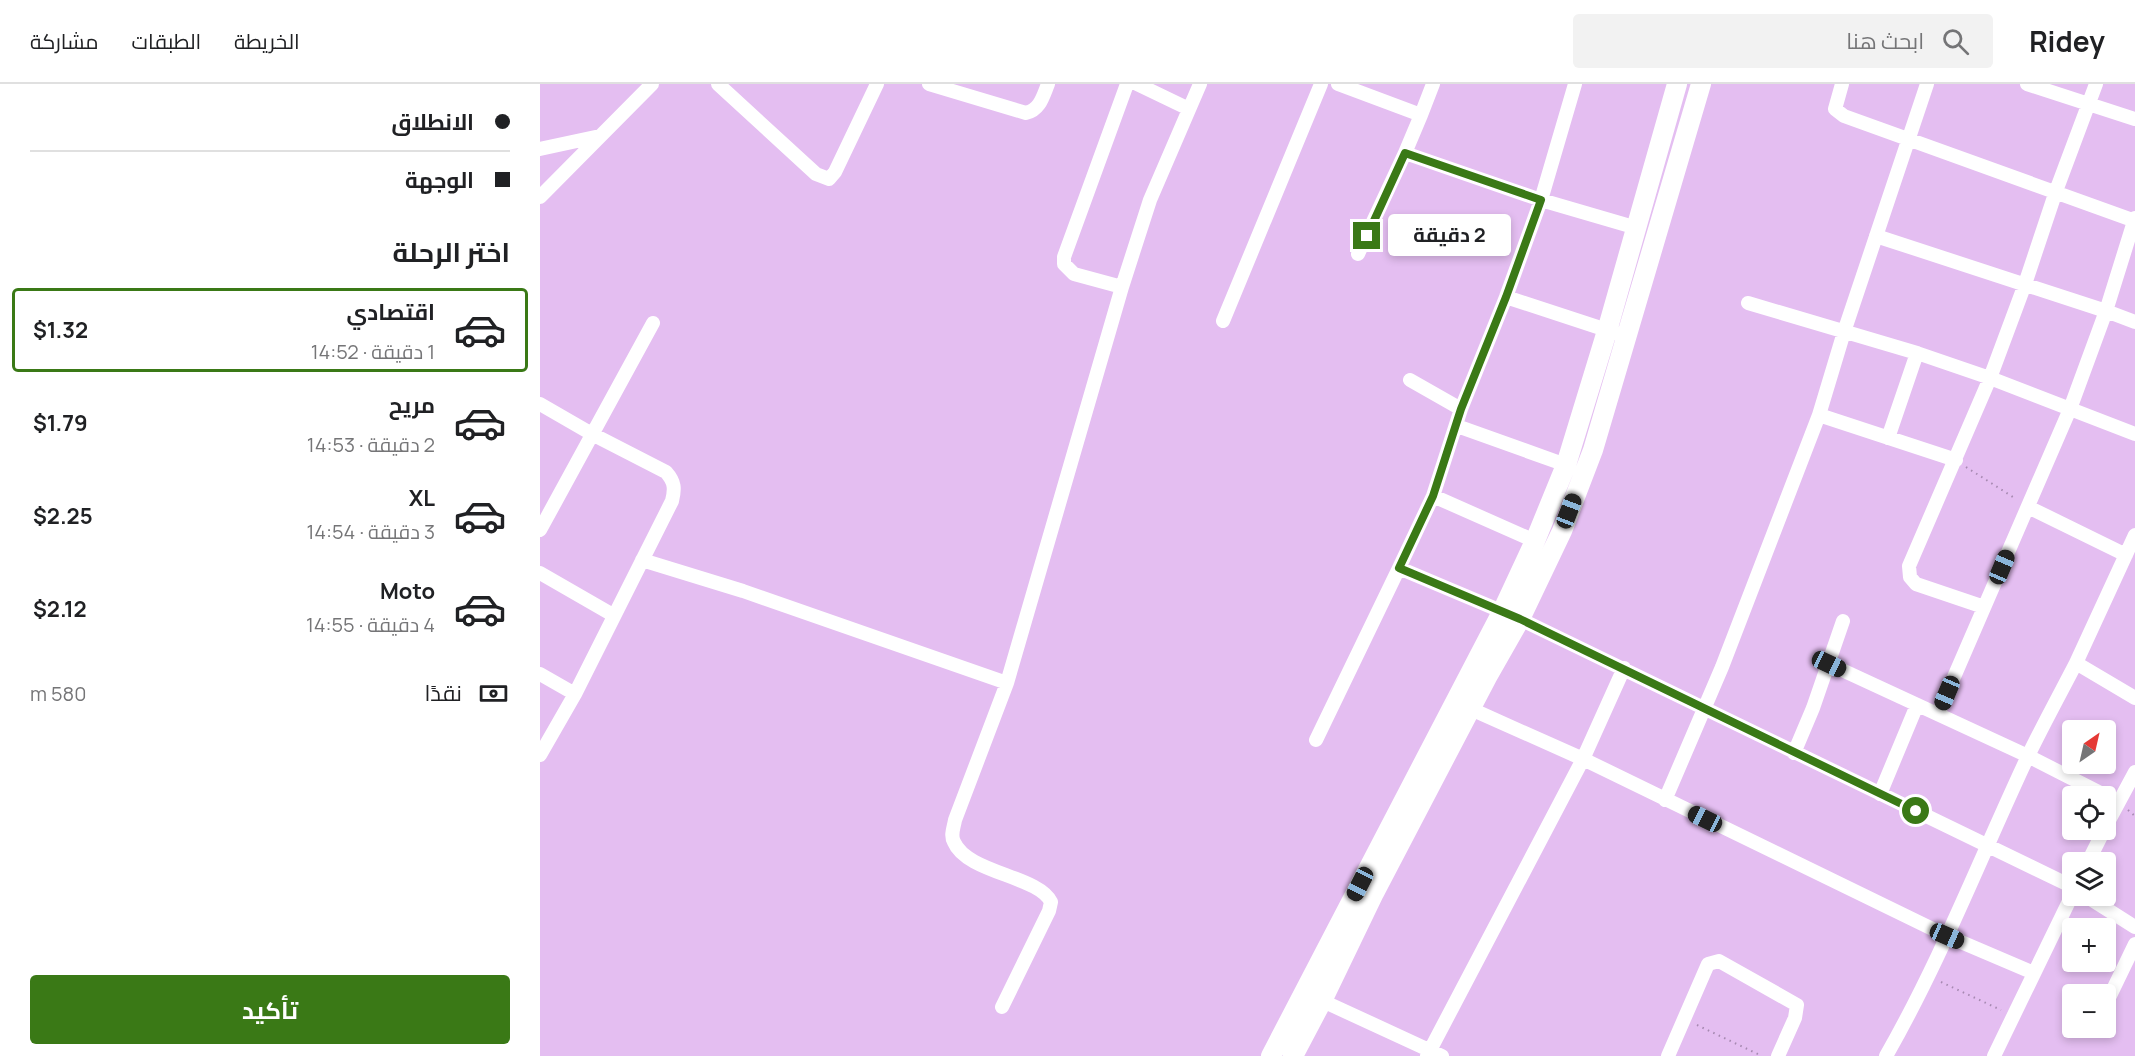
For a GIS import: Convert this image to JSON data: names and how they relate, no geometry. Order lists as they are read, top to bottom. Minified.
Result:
{"north":"top right","page":{"header":"Ridey","search":"ابحث هنا","nav":["الخريطة","الطبقات","مشاركة"],"banner":["الانطلاق","الوجهة"],"bubble":"2 دقيقة","heading":"اختر الرحلة","list":[{"name":"اقتصادي","note":"1 دقيقة · 14:52","value":"$1.32"},{"name":"مريح","note":"2 دقيقة · 14:53","value":"$1.79"},{"name":"XL","note":"3 دقيقة · 14:54","value":"$2.25"},{"name":"Moto","note":"4 دقيقة · 14:55","value":"$2.12"}],"pay":["نقدًا","580 m"],"map_buttons":["+","−"],"buttons":"تأكيد"}}
